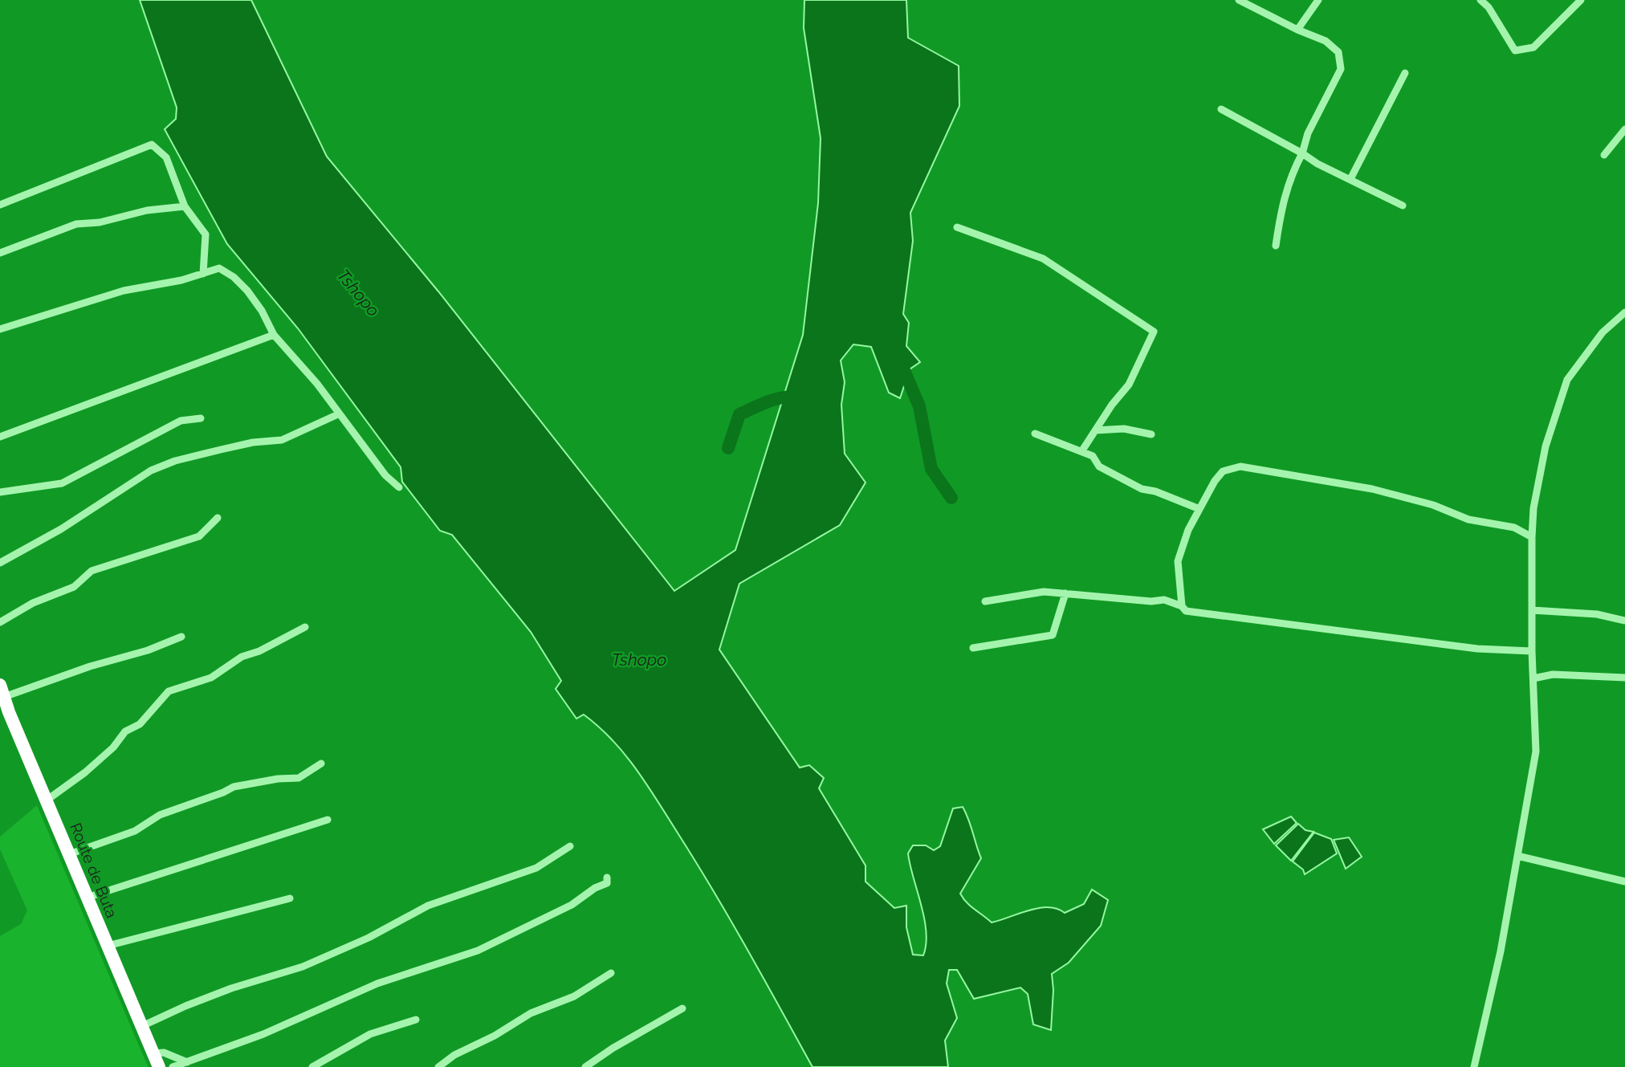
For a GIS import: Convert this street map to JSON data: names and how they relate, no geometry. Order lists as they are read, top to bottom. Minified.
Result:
{"streets":{"highway":["Route de Buta"]},"water":["Tshopo"]}
